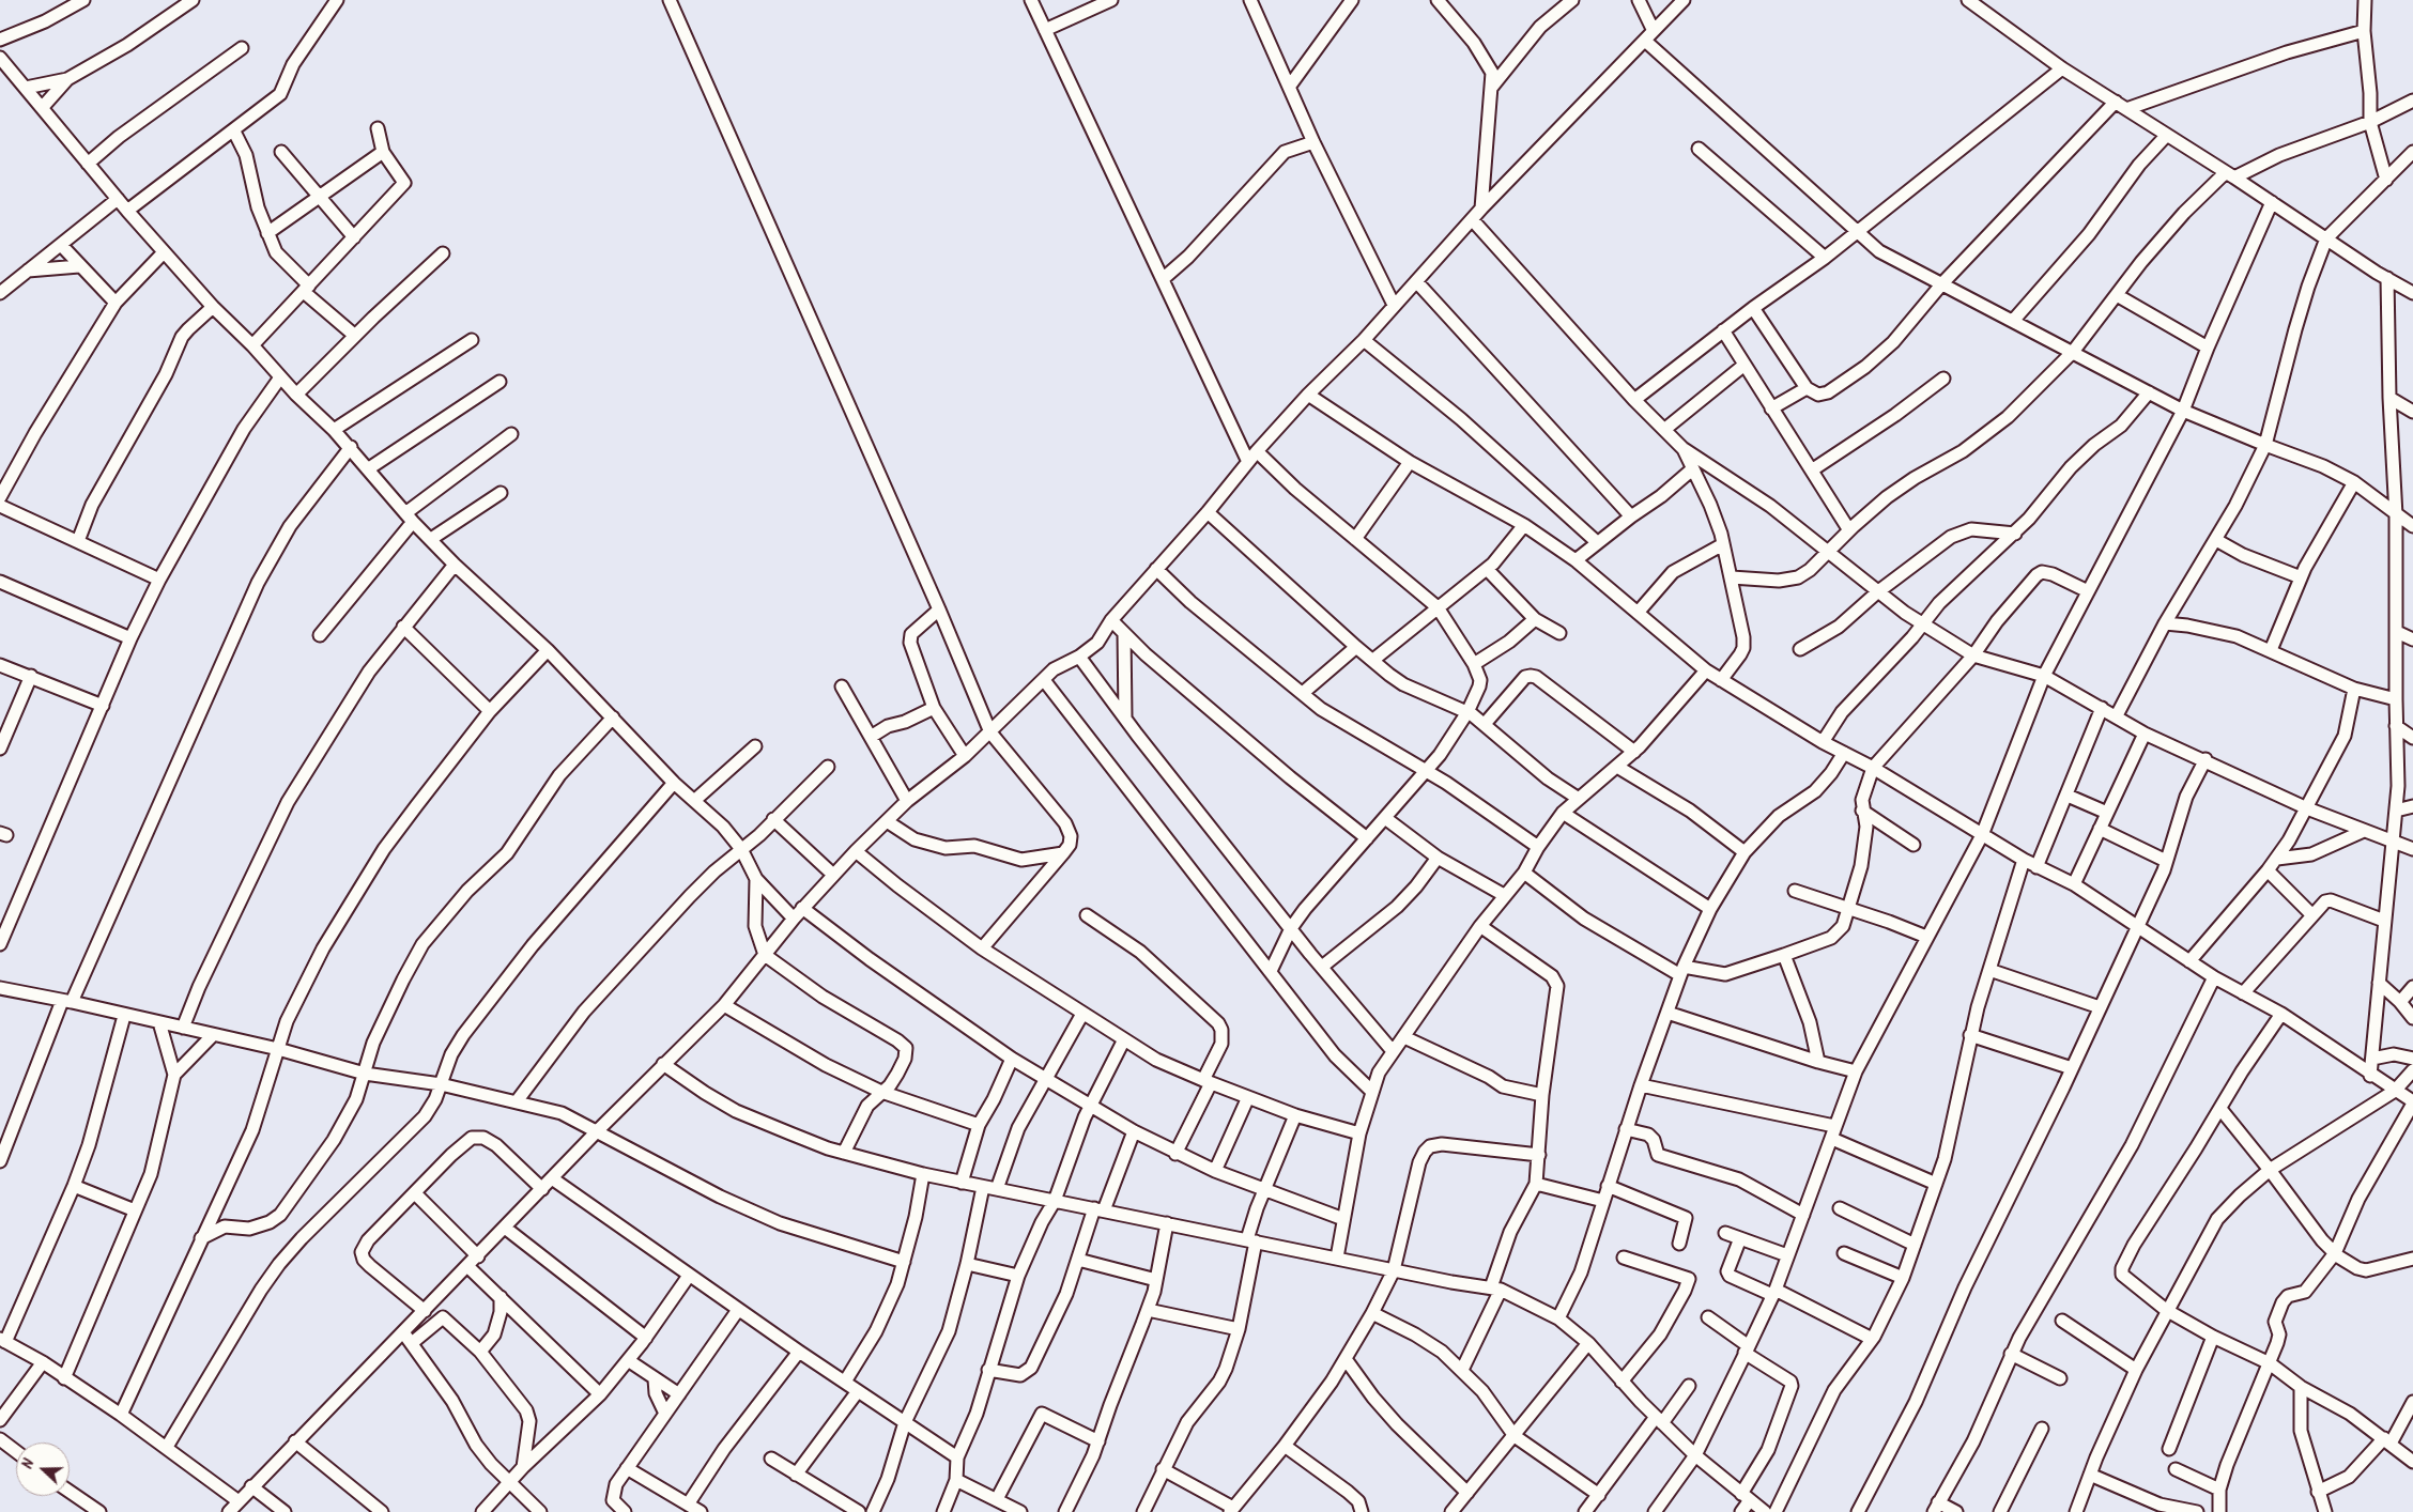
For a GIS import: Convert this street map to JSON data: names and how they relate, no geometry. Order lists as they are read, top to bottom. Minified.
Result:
{"north":"left"}
